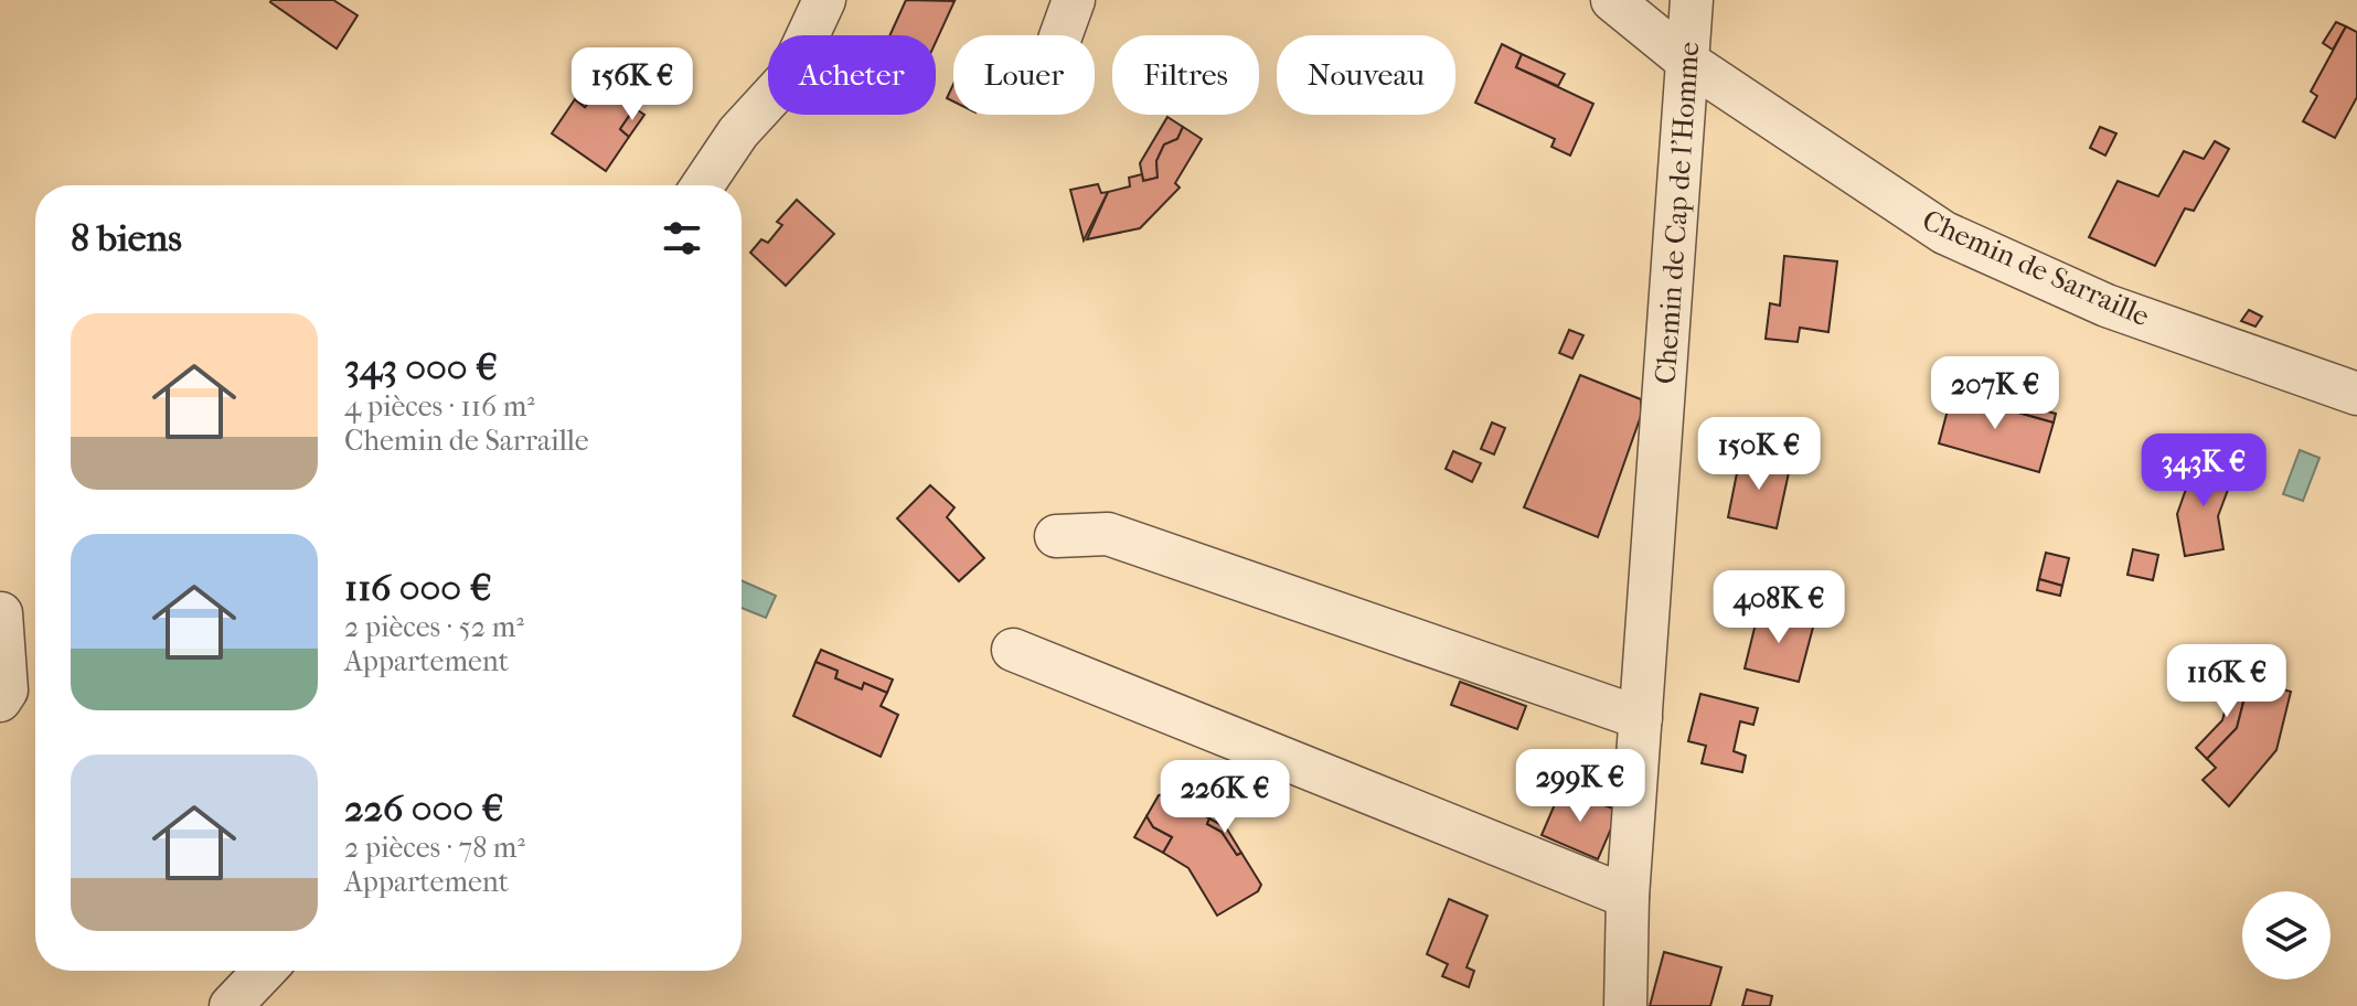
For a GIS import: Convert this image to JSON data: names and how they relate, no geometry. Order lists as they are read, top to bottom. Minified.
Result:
{"streets":{"street":["Chemin de Cap de l'Homme","Chemin de Sarraille"]},"crossings":[["Chemin de Cap de l'Homme","Chemin de Sarraille"]],"page":{"chip":["Acheter","Louer","Filtres","Nouveau"],"price":["156K €","207K €","150K €","343K €","408K €","116K €","299K €","226K €"],"heading":"8 biens","list":[{"name":"343 000 €","note":"4 pièces · 116 m² · Chemin de Sarraille"},{"name":"116 000 €","note":"2 pièces · 52 m² · Appartement"},{"name":"226 000 €","note":"2 pièces · 78 m² · Appartement"}]}}
